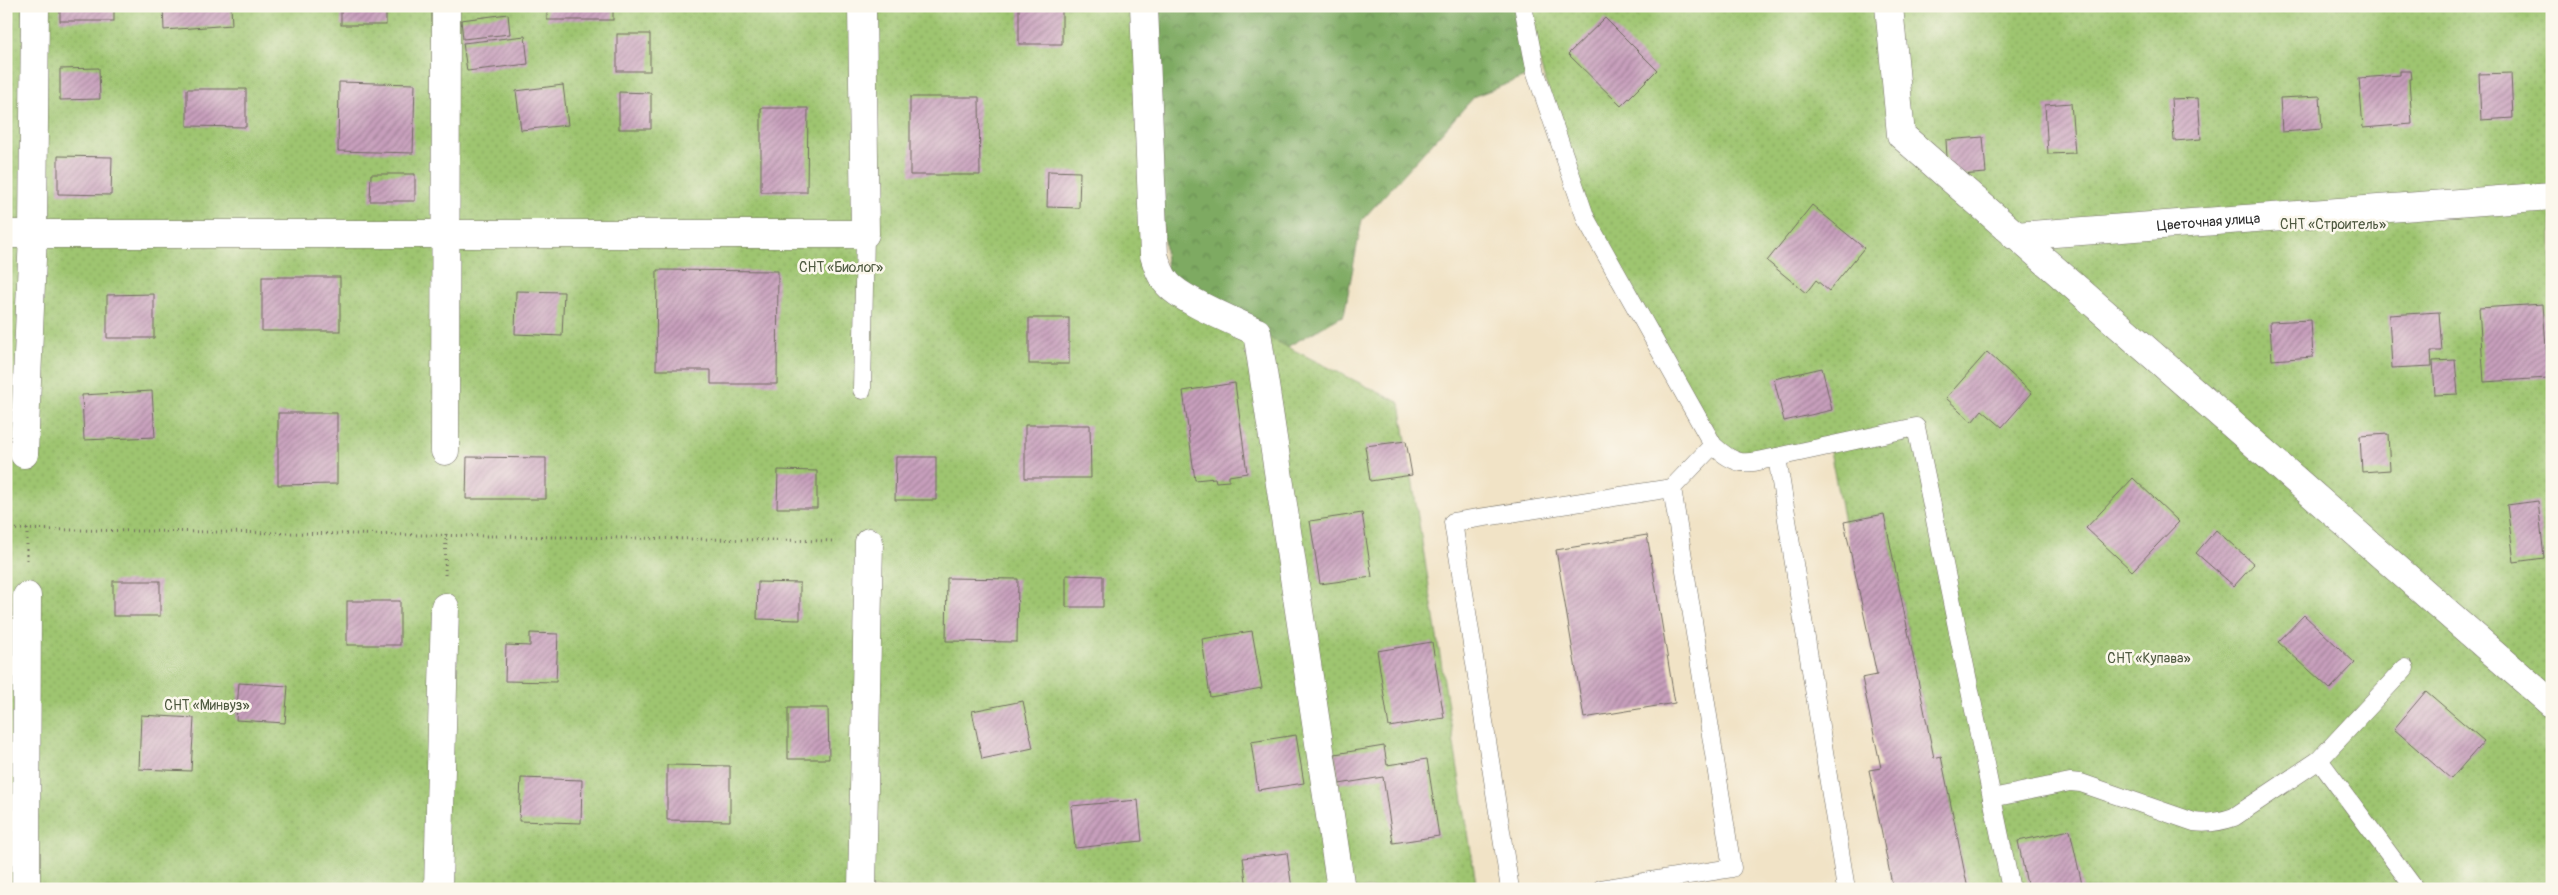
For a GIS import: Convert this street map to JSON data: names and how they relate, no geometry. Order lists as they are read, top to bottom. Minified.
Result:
{"streets":{"street":["Цветочная улица"]},"parks":["СНТ «Строитель»","СНТ «Биолог»","СНТ «Купава»","СНТ «Минвуз»"]}
